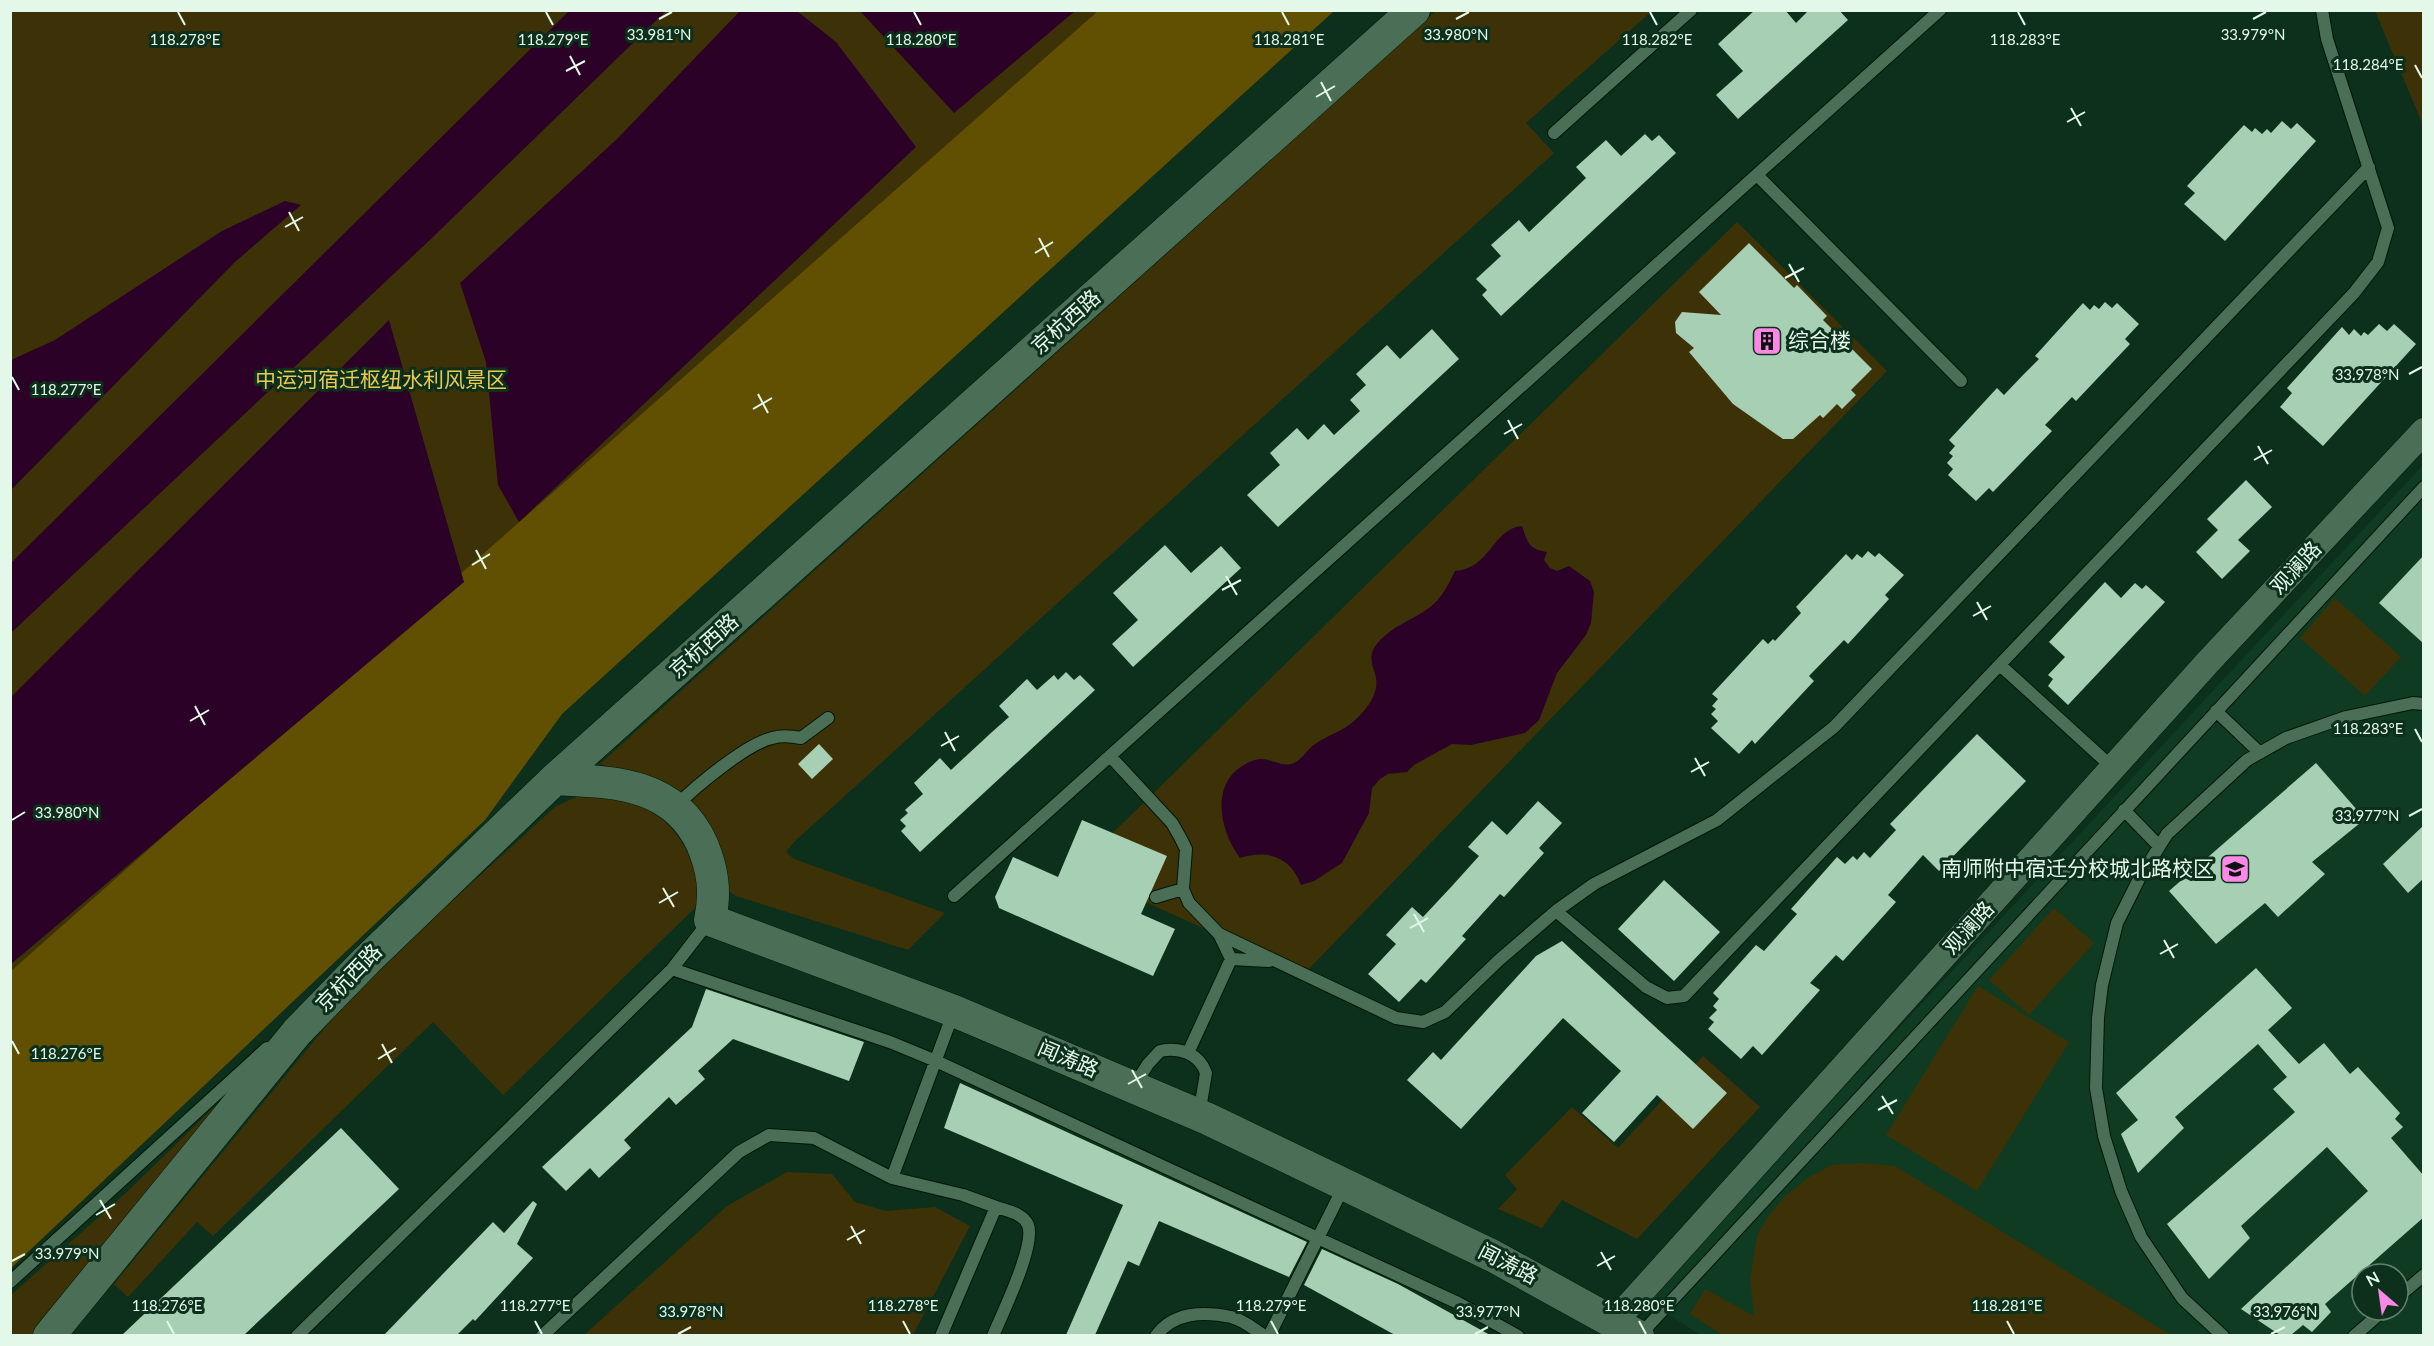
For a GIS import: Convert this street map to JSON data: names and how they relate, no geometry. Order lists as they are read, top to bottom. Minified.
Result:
{"streets":{"street":["京杭西路","观澜路","闻涛路"]},"crossings":[["观澜路","闻涛路"]],"parks":["中运河宿迁枢纽水利风景区"],"places":{"building":["综合楼"],"school or university":["南师附中宿迁分校城北路校区"]},"north":"top left","coordinates":["33.981°N","33.980°N","33.979°N","118.278°E","118.279°E","118.280°E","118.281°E","118.282°E","118.283°E","118.284°E","33.978°N","118.277°E","33.977°N","118.276°E","33.976°N"]}
